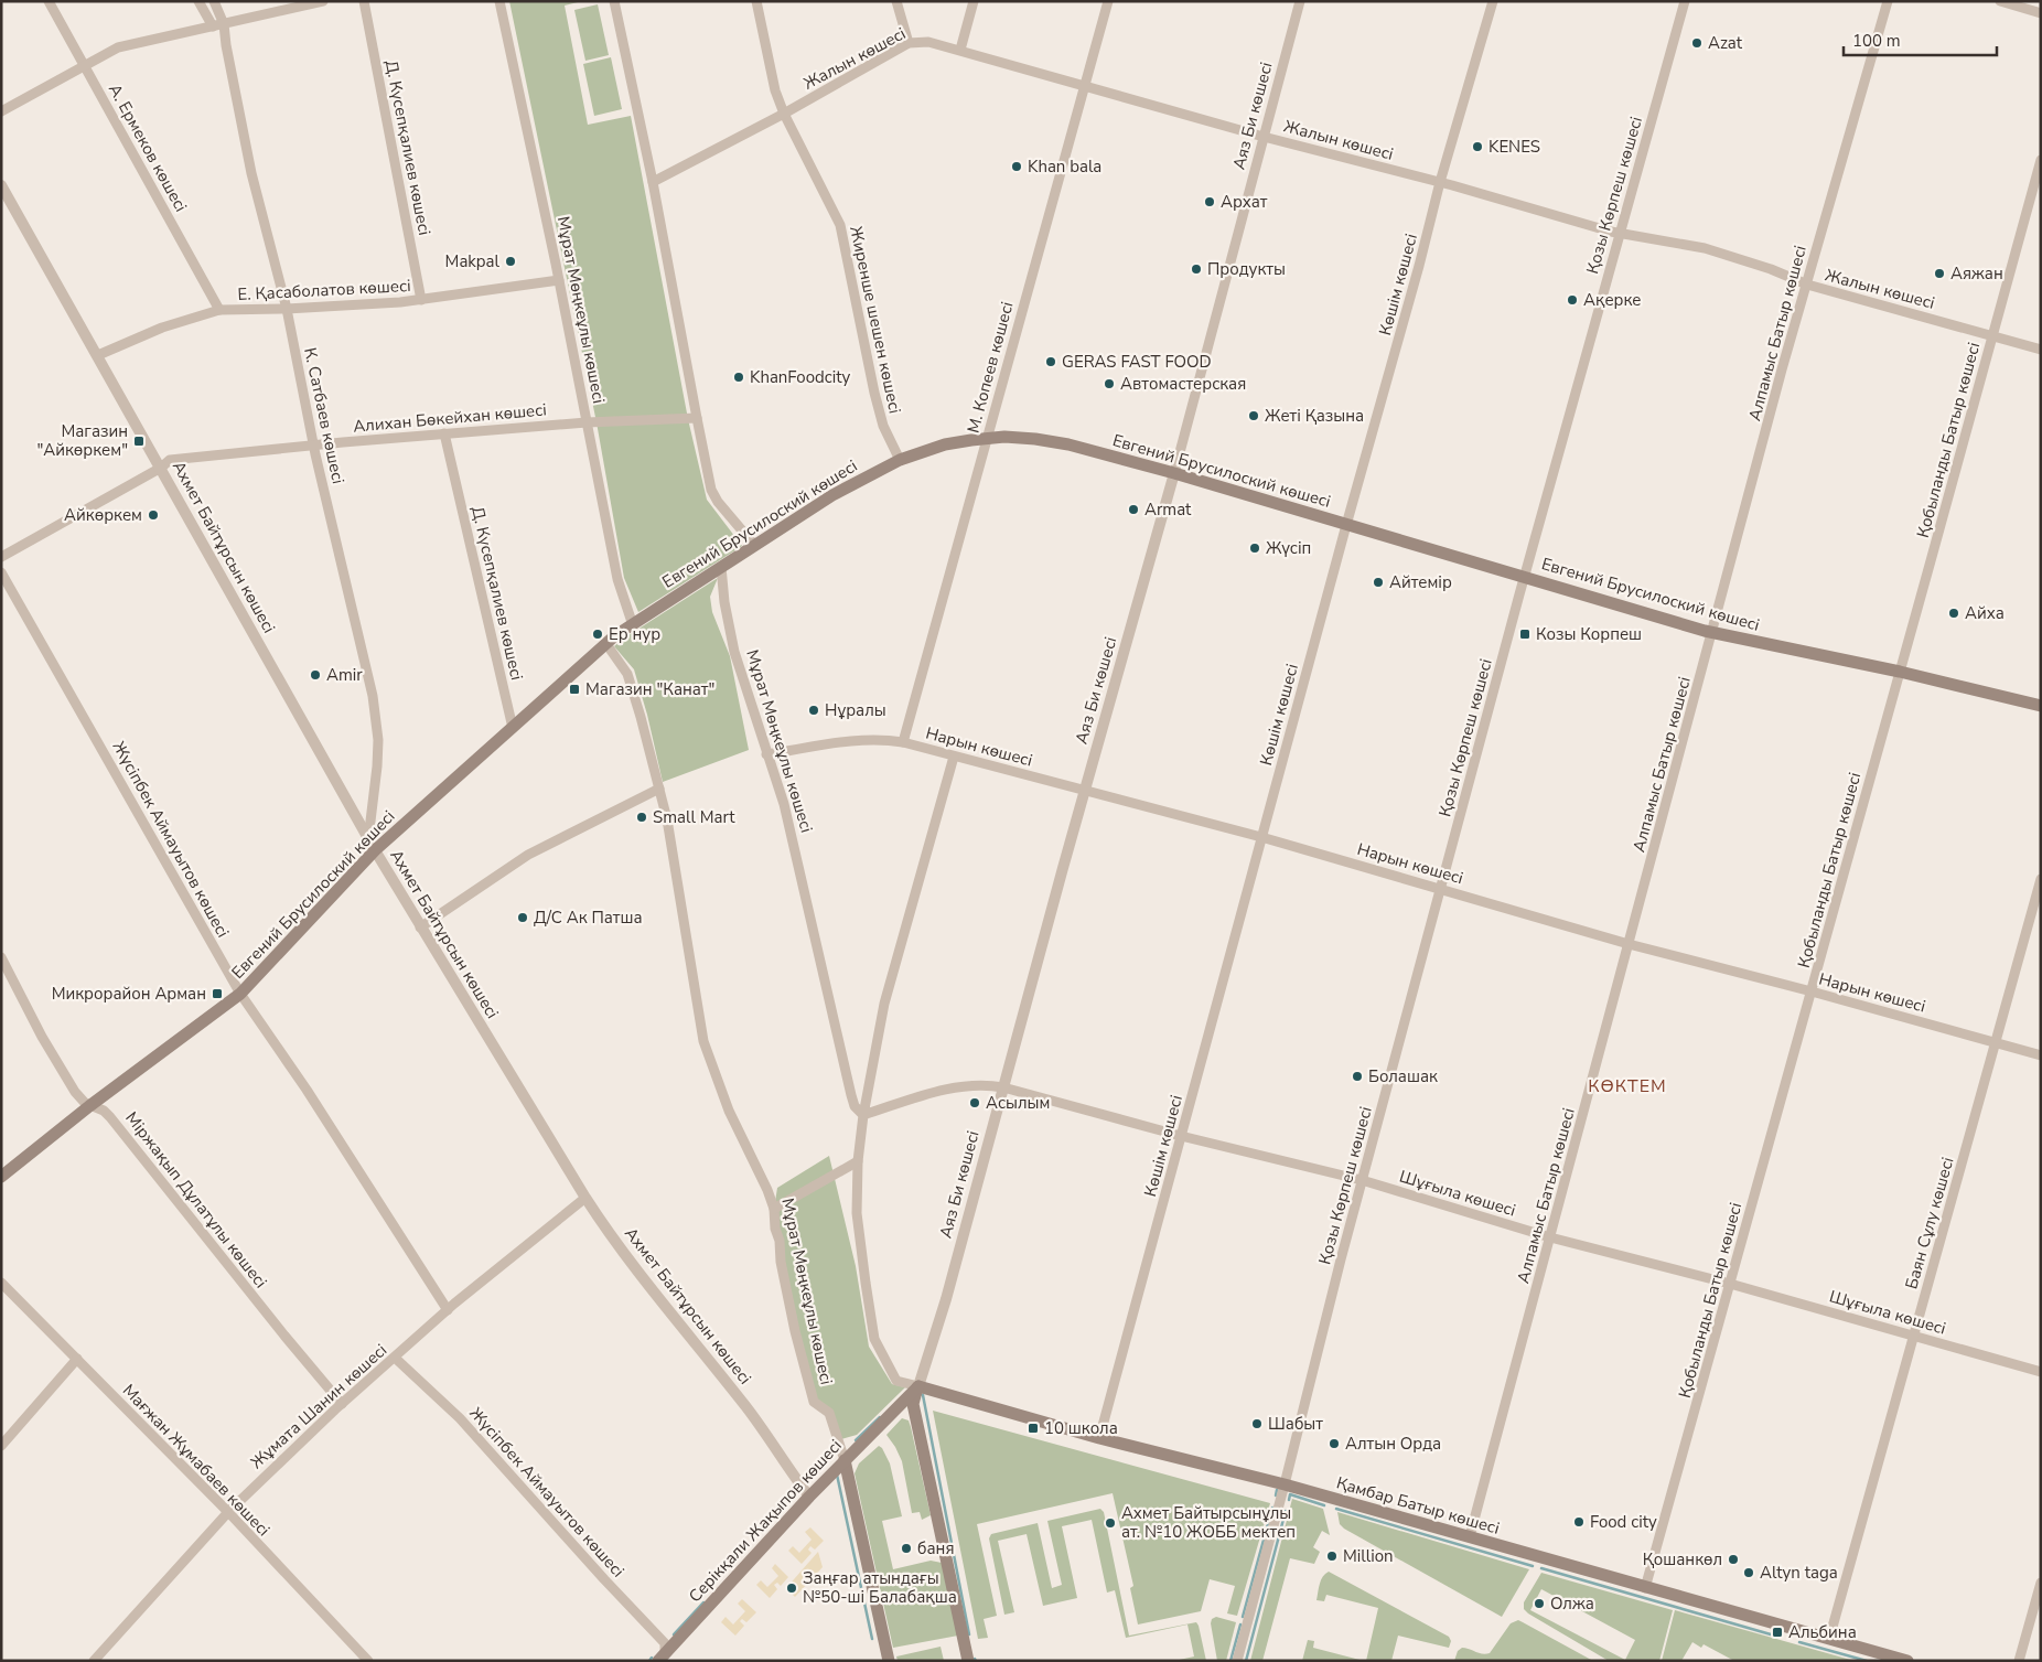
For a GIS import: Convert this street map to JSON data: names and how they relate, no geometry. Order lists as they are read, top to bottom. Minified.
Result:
{"streets":{"main road":["Мұрат Мөңкеұлы көшесі","Евгений Брусилоский көшесі","Қамбар Батыр көшесі","Серікқали Жақыпов көшесі"],"street":["Жалын көшесі","Аяз Би көшесі","А. Ермеков көшесі","Д. Күсепқалиев көшесі","Қозы Көрпеш көшесі","Көшім көшесі","Е. Қасаболатов көшесі","Жиренше шешен көшесі","Алпамыс Батыр көшесі","М. Копеев көшесі","К. Сатбаев көшесі","Алихан Бөкейхан көшесі","Қобыланды Батыр көшесі","Ахмет Байтұрсын көшесі","Нарын көшесі","Жүсіпбек Аймауытов көшесі","Шұғыла көшесі","Міржақып Дұлатұлы көшесі","Баян Сұлу көшесі","Жұмата Шанин көшесі","Мағжан Жұмабаев көшесі"]},"crossings":[["Жалын көшесі","Аяз Би көшесі"],["Жалын көшесі","Қозы Көрпеш көшесі"],["Жалын көшесі","Көшім көшесі"],["Жалын көшесі","Жиренше шешен көшесі"],["Жалын көшесі","Алпамыс Батыр көшесі"],["Жалын көшесі","М. Копеев көшесі"],["Жалын көшесі","Қобыланды Батыр көшесі"],["Аяз Би көшесі","Евгений Брусилоский көшесі"],["Аяз Би көшесі","Нарын көшесі"],["Аяз Би көшесі","Шұғыла көшесі"],["Аяз Би көшесі","Қамбар Батыр көшесі"],["Аяз Би көшесі","Серікқали Жақыпов көшесі"],["А. Ермеков көшесі","Е. Қасаболатов көшесі"],["Д. Күсепқалиев көшесі","Е. Қасаболатов көшесі"],["Д. Күсепқалиев көшесі","Алихан Бөкейхан көшесі"],["Д. Күсепқалиев көшесі","Евгений Брусилоский көшесі"],["Қозы Көрпеш көшесі","Евгений Брусилоский көшесі"],["Қозы Көрпеш көшесі","Нарын көшесі"],["Қозы Көрпеш көшесі","Шұғыла көшесі"],["Қозы Көрпеш көшесі","Қамбар Батыр көшесі"],["Көшім көшесі","Евгений Брусилоский көшесі"],["Көшім көшесі","Нарын көшесі"],["Көшім көшесі","Шұғыла көшесі"],["Көшім көшесі","Қамбар Батыр көшесі"],["Е. Қасаболатов көшесі","Мұрат Мөңкеұлы көшесі"],["Е. Қасаболатов көшесі","К. Сатбаев көшесі"],["Е. Қасаболатов көшесі","Ахмет Байтұрсын көшесі"],["Мұрат Мөңкеұлы көшесі","Алихан Бөкейхан көшесі"],["Мұрат Мөңкеұлы көшесі","Евгений Брусилоский көшесі"],["Мұрат Мөңкеұлы көшесі","Нарын көшесі"],["Мұрат Мөңкеұлы көшесі","Шұғыла көшесі"],["Мұрат Мөңкеұлы көшесі","Серікқали Жақыпов көшесі"],["Жиренше шешен көшесі","Евгений Брусилоский көшесі"],["Алпамыс Батыр көшесі","Евгений Брусилоский көшесі"],["Алпамыс Батыр көшесі","Нарын көшесі"],["Алпамыс Батыр көшесі","Шұғыла көшесі"],["Алпамыс Батыр көшесі","Қамбар Батыр көшесі"],["М. Копеев көшесі","Евгений Брусилоский көшесі"],["М. Копеев көшесі","Нарын көшесі"],["К. Сатбаев көшесі","Алихан Бөкейхан көшесі"],["К. Сатбаев көшесі","Евгений Брусилоский көшесі"],["К. Сатбаев көшесі","Ахмет Байтұрсын көшесі"],["Алихан Бөкейхан көшесі","Ахмет Байтұрсын көшесі"],["Қобыланды Батыр көшесі","Евгений Брусилоский көшесі"],["Қобыланды Батыр көшесі","Нарын көшесі"],["Қобыланды Батыр көшесі","Шұғыла көшесі"],["Қобыланды Батыр көшесі","Қамбар Батыр көшесі"],["Евгений Брусилоский көшесі","Ахмет Байтұрсын көшесі"],["Евгений Брусилоский көшесі","Жүсіпбек Аймауытов көшесі"],["Евгений Брусилоский көшесі","Міржақып Дұлатұлы көшесі"],["Ахмет Байтұрсын көшесі","Жұмата Шанин көшесі"],["Ахмет Байтұрсын көшесі","Серікқали Жақыпов көшесі"],["Нарын көшесі","Баян Сұлу көшесі"],["Жүсіпбек Аймауытов көшесі","Жұмата Шанин көшесі"],["Жүсіпбек Аймауытов көшесі","Серікқали Жақыпов көшесі"],["Шұғыла көшесі","Баян Сұлу көшесі"],["Міржақып Дұлатұлы көшесі","Жұмата Шанин көшесі"],["Баян Сұлу көшесі","Қамбар Батыр көшесі"],["Жұмата Шанин көшесі","Мағжан Жұмабаев көшесі"],["Қамбар Батыр көшесі","Серікқали Жақыпов көшесі"]],"districts":["КӨКТЕМ"],"places":{"other":["Azat","KENES","Khan bala","Архат","Makpal","Продукты","Аяжан","Ақерке","GERAS FAST FOOD","KhanFoodcity","Автомастерская","Жеті Қазына","Armat","Айкөркем","Жүсіп","Айтемір","Айха","Ер нур","Amir","Нұралы","Small Mart","Д/С Ак Патша","Болашак","Асылым","Шабыт","Алтын Орда","Food city","Ахмет Байтырсынұлы ат. №10 ЖОББ мектеп","баня","Million","Қошанкөл","Altyn taga","Заңғар атындағы №50-ші Балабақша","Олжа"],"transit":["Магазин \"Айкөркем\"","Козы Корпеш","Магазин \"Канат\"","Микрорайон Арман","10 школа","Альбина"]},"scale_bar":"100 m"}
